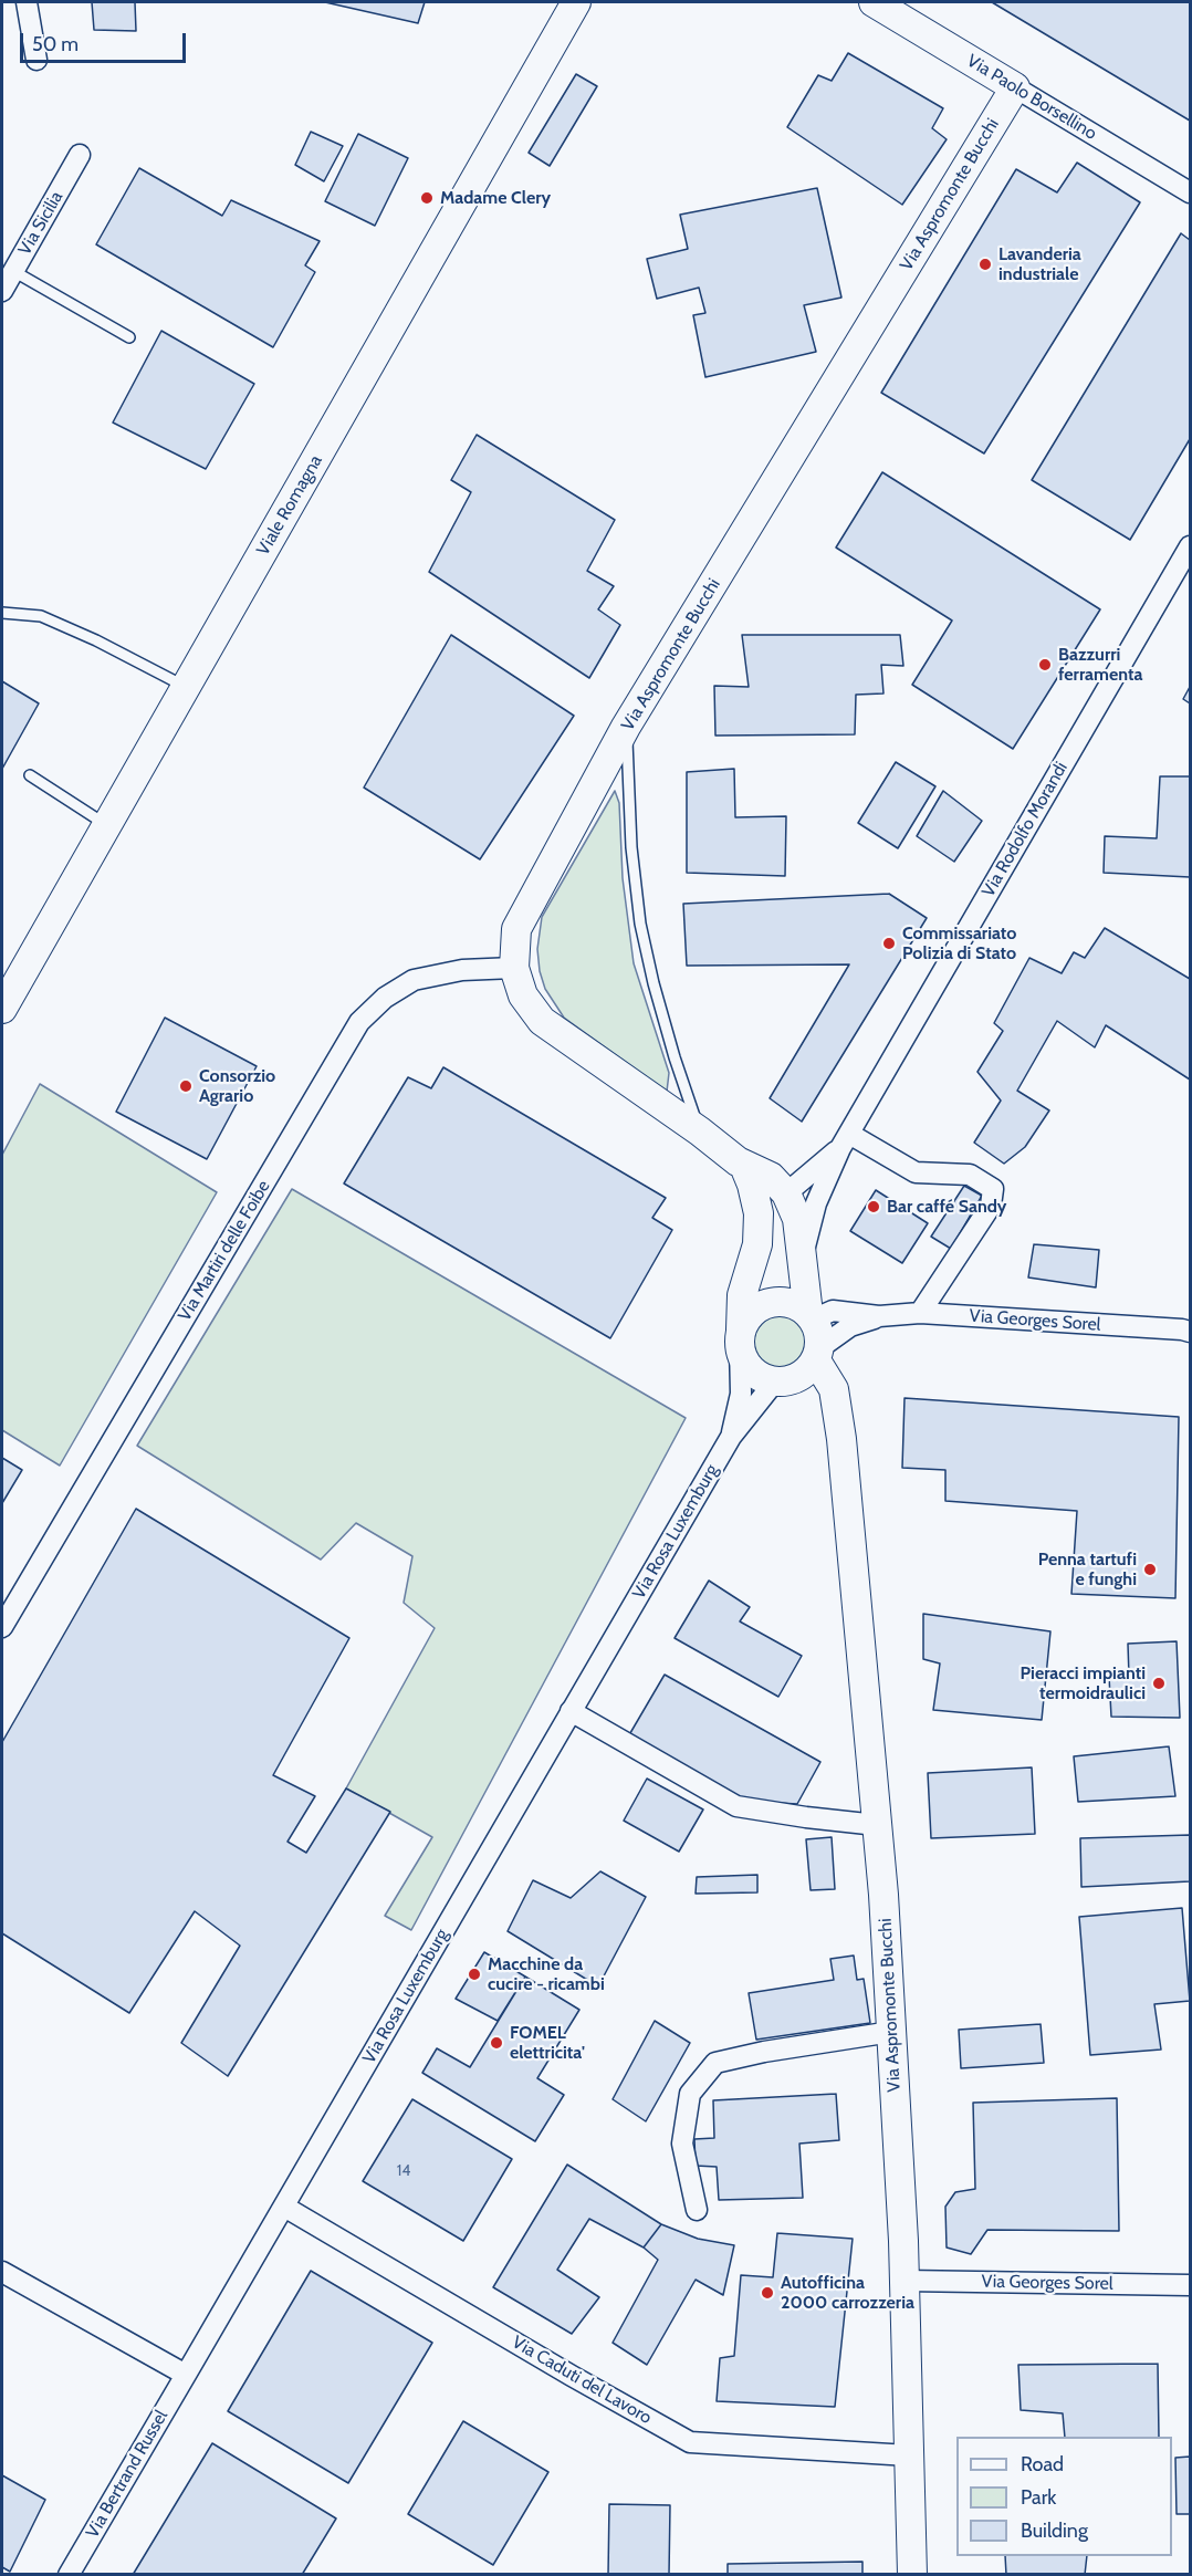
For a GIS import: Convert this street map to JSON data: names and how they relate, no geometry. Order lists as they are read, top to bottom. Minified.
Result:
{"streets":{"street":["Via Paolo Borsellino","Via Aspromonte Bucchi","Via Sicilia","Viale Romagna","Via Rodolfo Morandi","Via Martiri delle Foibe","Via Georges Sorel","Via Rosa Luxemburg","Via Caduti del Lavoro","Via Bertrand Russel"]},"crossings":[["Via Paolo Borsellino","Via Aspromonte Bucchi"],["Via Aspromonte Bucchi","Via Rodolfo Morandi"],["Via Aspromonte Bucchi","Via Martiri delle Foibe"],["Via Aspromonte Bucchi","Via Georges Sorel"],["Via Aspromonte Bucchi","Via Rosa Luxemburg"],["Via Aspromonte Bucchi","Via Caduti del Lavoro"],["Via Georges Sorel","Via Rosa Luxemburg"],["Via Rosa Luxemburg","Via Caduti del Lavoro"],["Via Rosa Luxemburg","Via Bertrand Russel"]],"places":["Madame Clery","Lavanderia industriale","Bazzurri ferramenta","Commissariato Polizia di Stato","Consorzio Agrario","Bar caffé Sandy","Penna tartufi e funghi","Pieracci impianti termoidraulici","Macchine da cucire - ricambi","FOMEL elettricita'","Autofficina 2000 carrozzeria"],"house_numbers":["14"],"legend":["Road","Park","Building"],"scale_bar":"50 m"}
